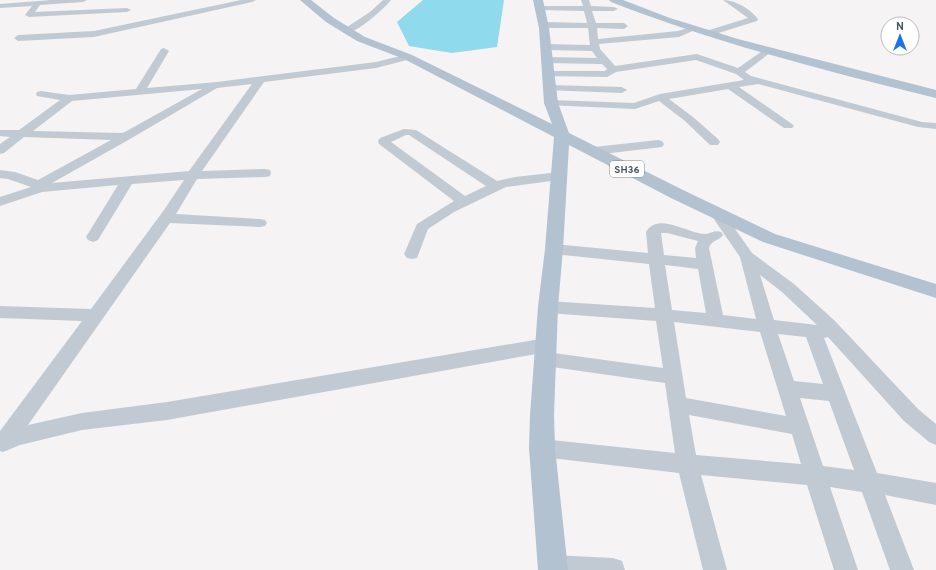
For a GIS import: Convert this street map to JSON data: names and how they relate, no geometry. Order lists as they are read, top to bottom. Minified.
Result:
{"streets":{"main road":["SH36"]},"north":"top"}
